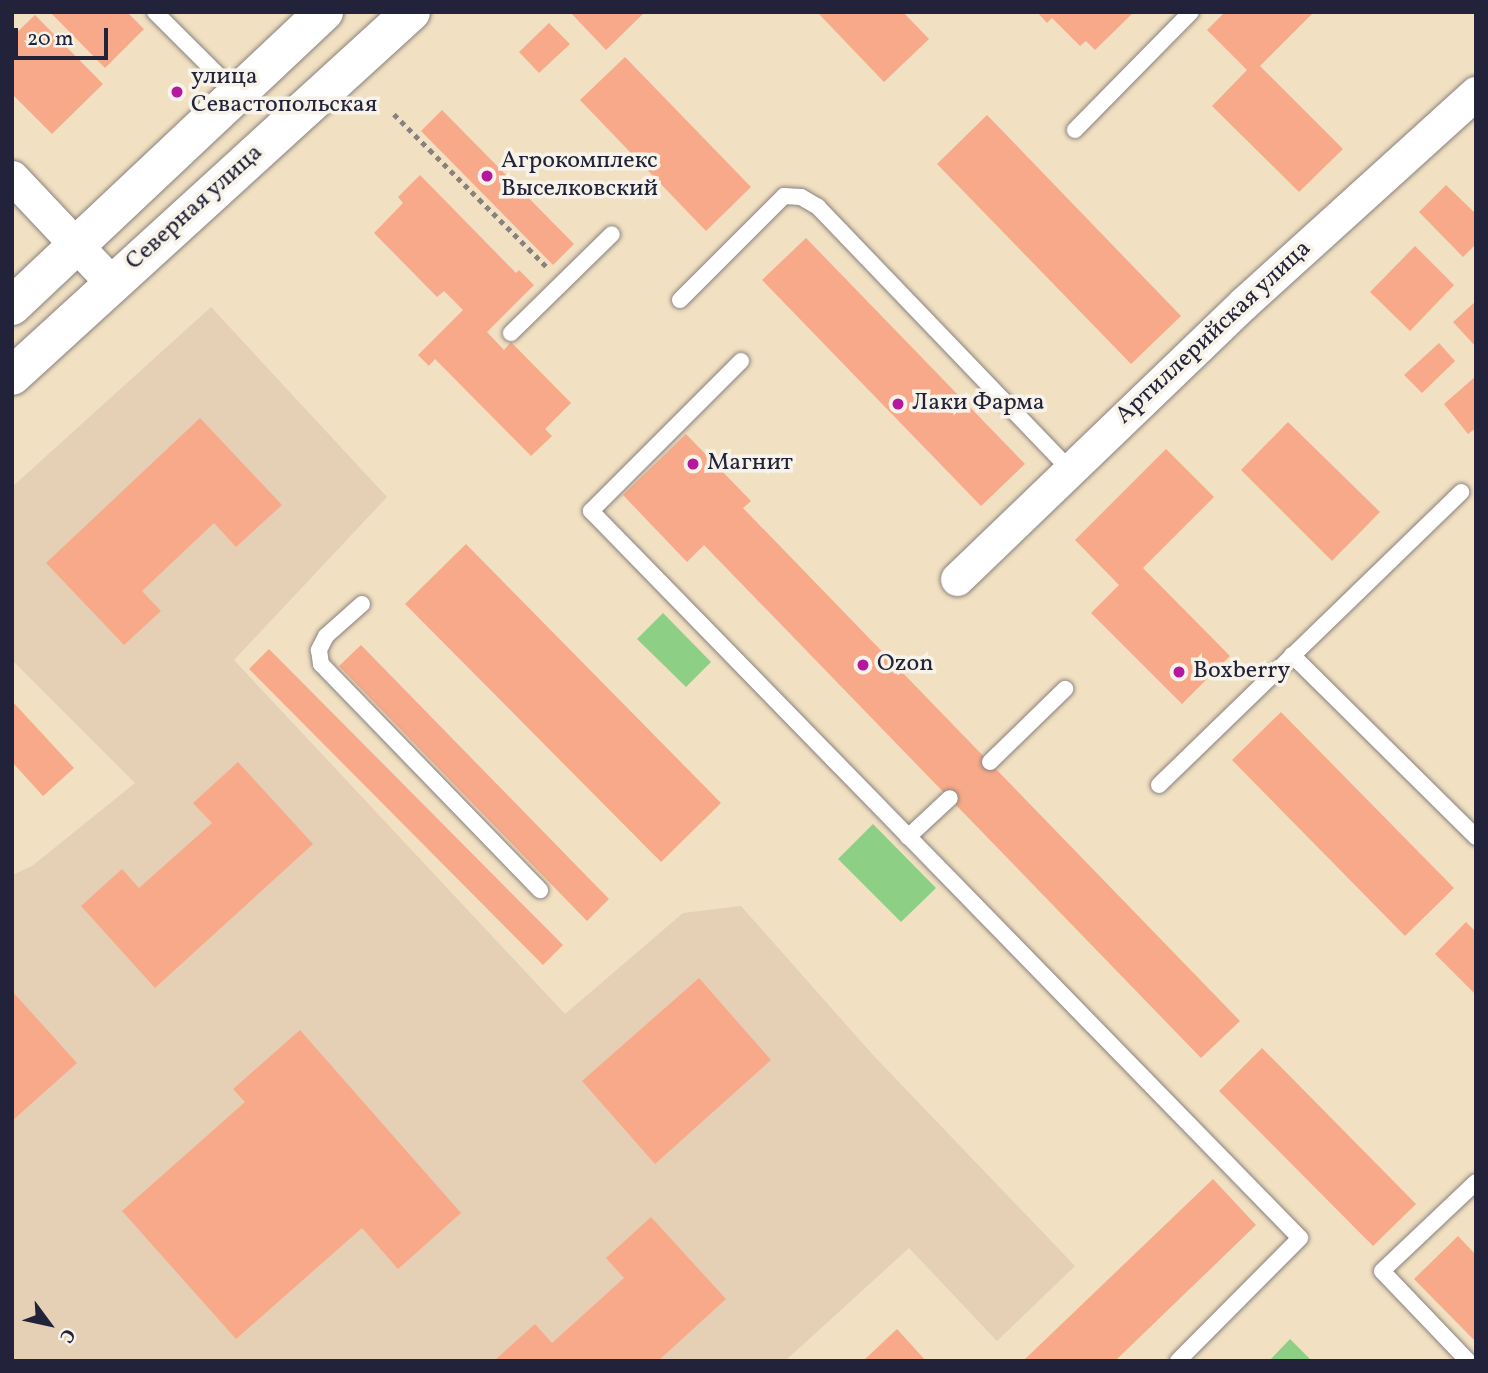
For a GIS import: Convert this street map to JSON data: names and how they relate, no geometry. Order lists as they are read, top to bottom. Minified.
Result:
{"streets":{"main road":["Северная улица"],"street":["Артиллерийская улица"]},"places":["улица Севастопольская","Агрокомплекс Выселковский","Лаки Фарма","Магнит","Ozon","Boxberry"],"scale_bar":"20 m","north":"bottom right"}
